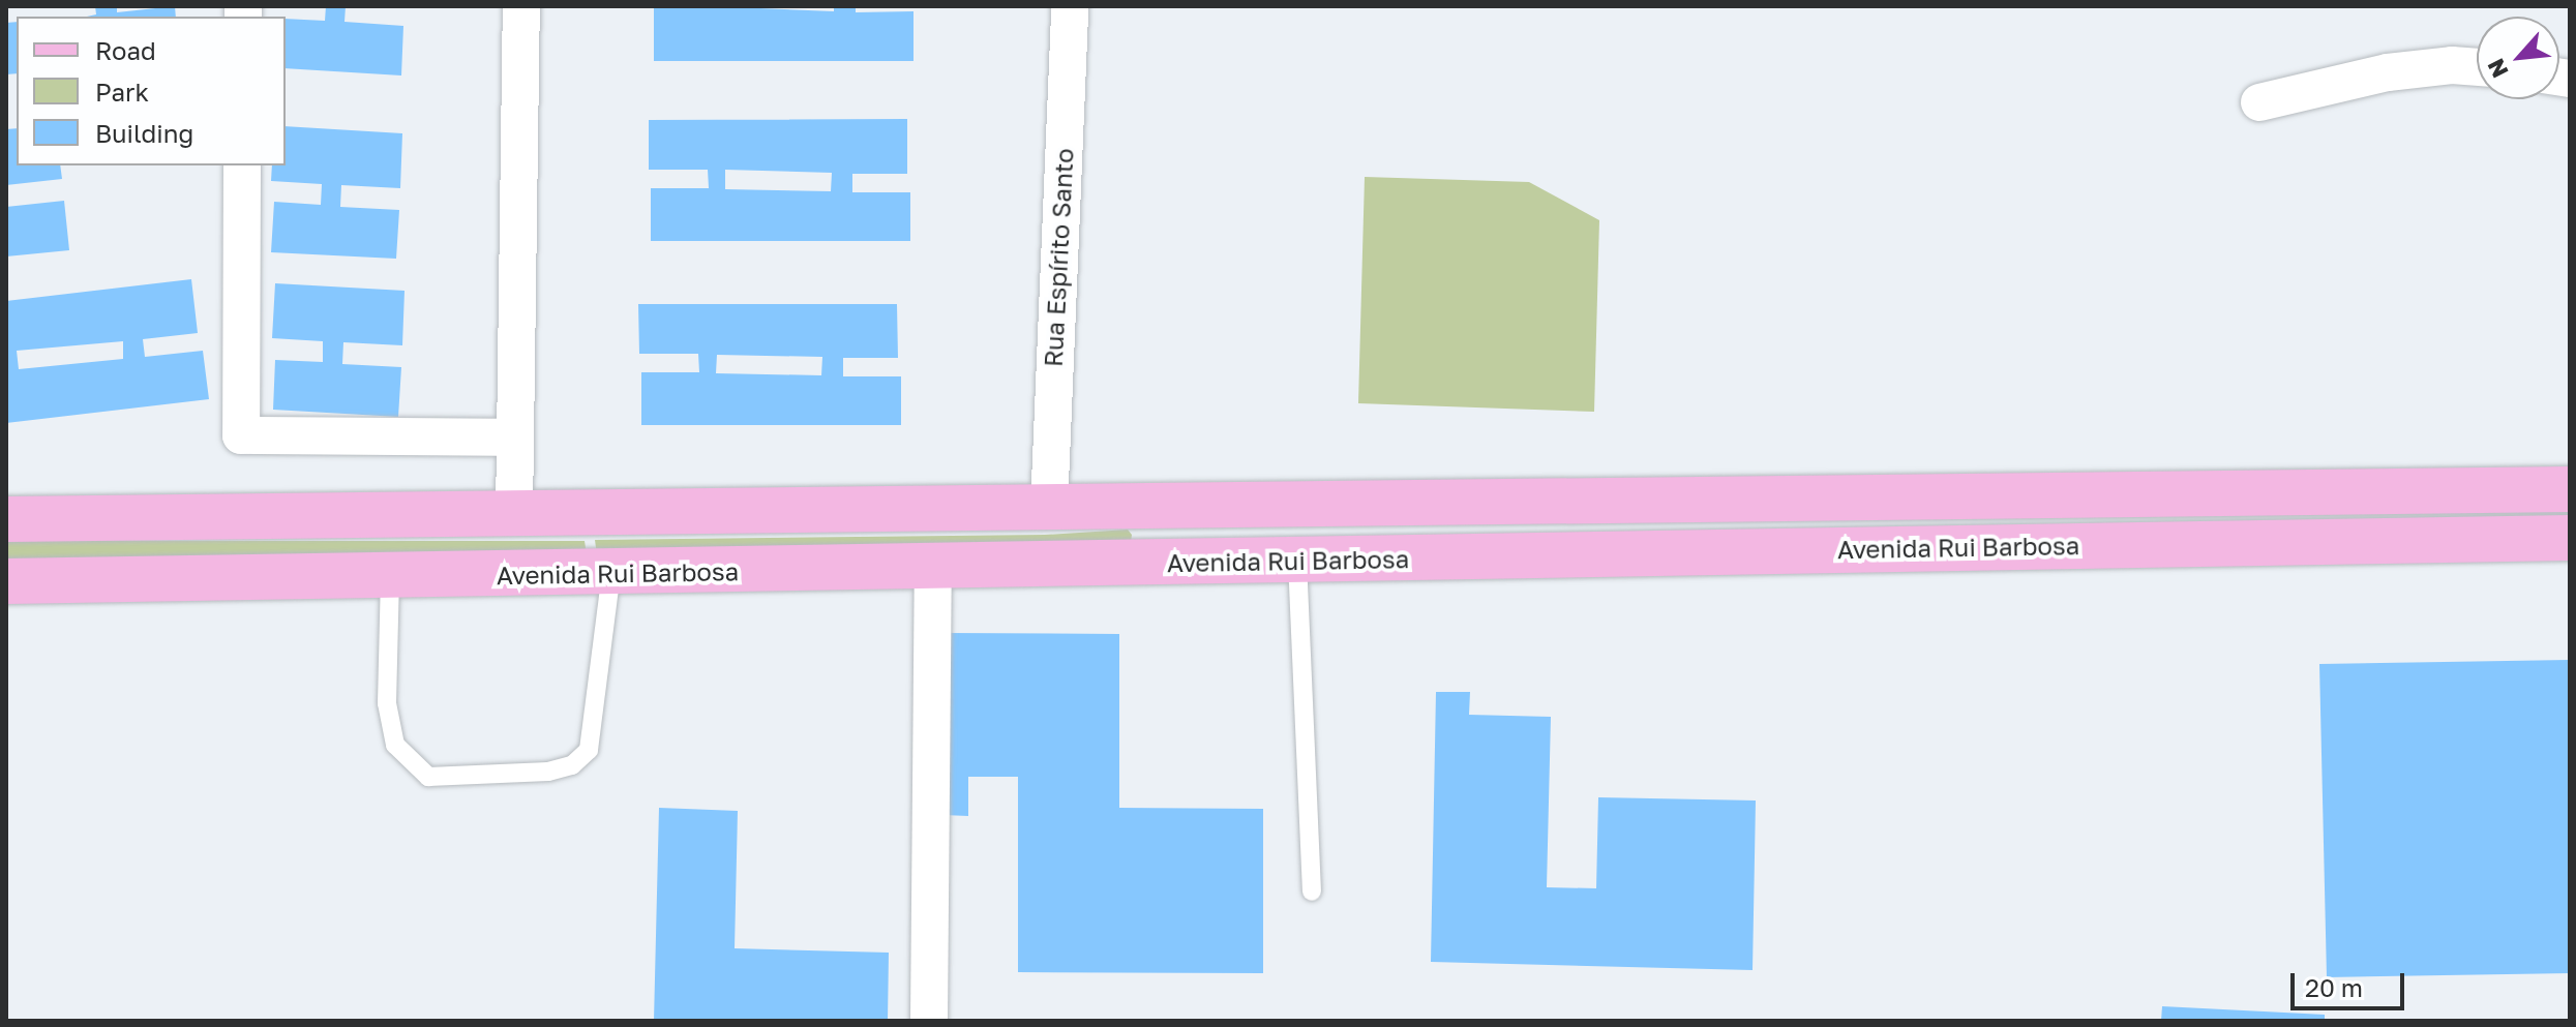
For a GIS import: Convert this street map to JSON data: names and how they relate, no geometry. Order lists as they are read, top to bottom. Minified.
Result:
{"streets":{"main road":["Avenida Rui Barbosa"],"street":["Rua Espírito Santo"]},"crossings":[["Rua Espírito Santo","Avenida Rui Barbosa"]],"legend":["Road","Park","Building"],"scale_bar":"20 m","north":"bottom left"}
